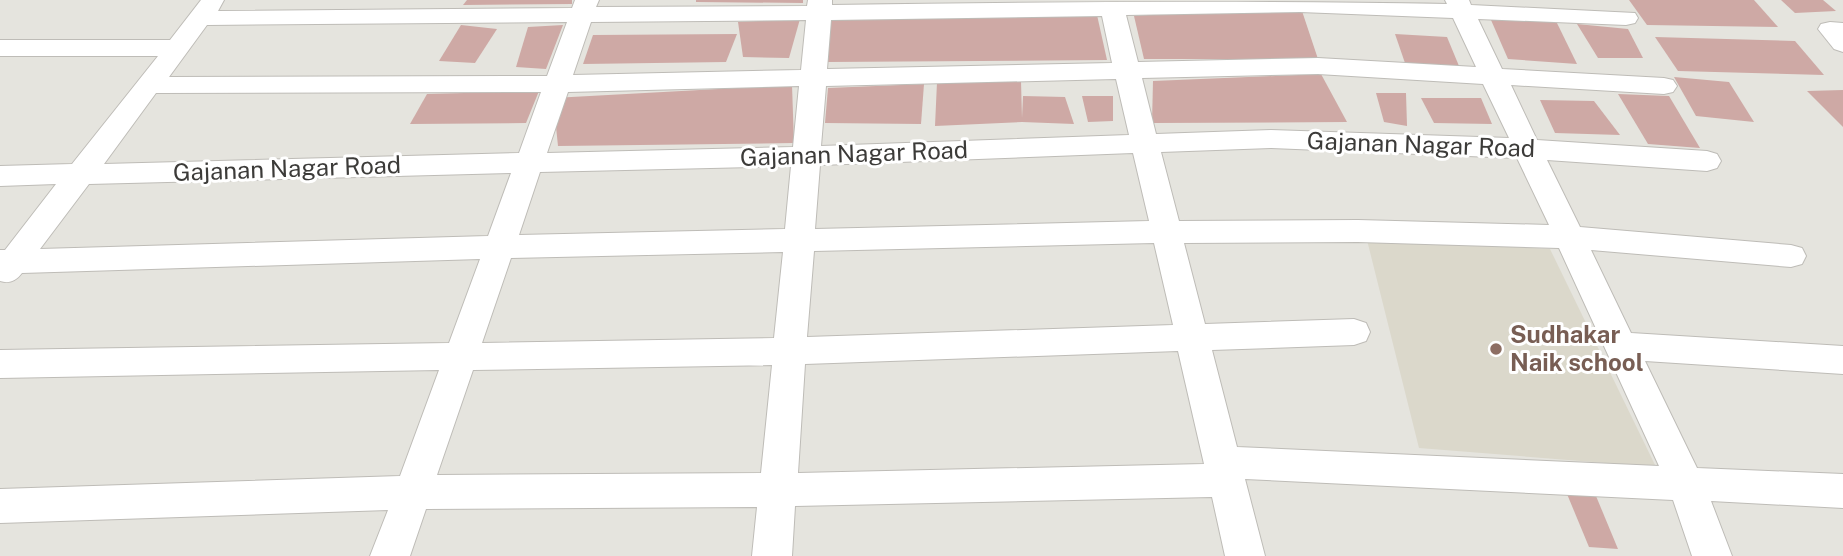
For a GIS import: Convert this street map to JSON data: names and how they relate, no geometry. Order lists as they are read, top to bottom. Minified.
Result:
{"streets":{"street":["Gajanan Nagar Road"]},"places":["Sudhakar Naik school"]}
